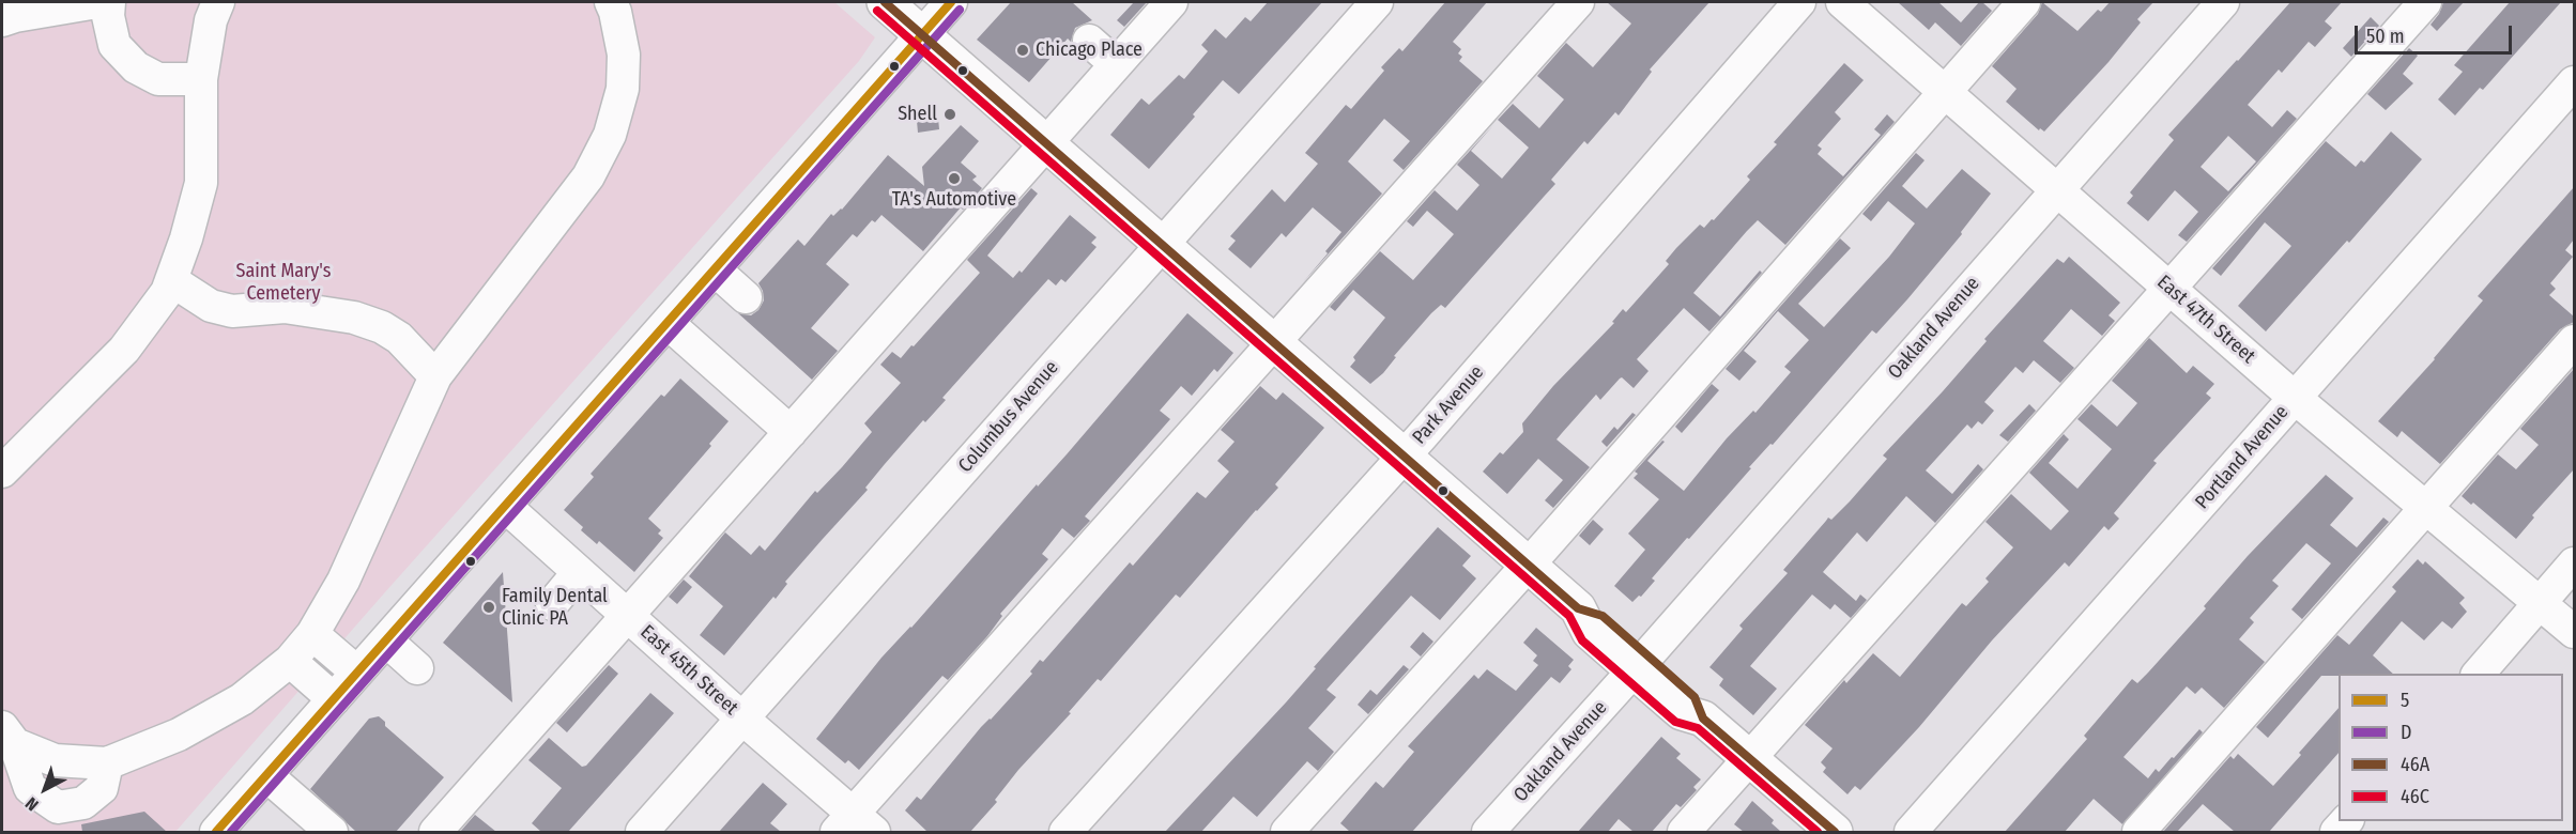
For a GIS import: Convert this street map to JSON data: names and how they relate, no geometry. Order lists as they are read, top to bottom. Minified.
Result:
{"streets":{"street":["East 47th Street","Oakland Avenue","Park Avenue","Columbus Avenue","Portland Avenue","East 45th Street"]},"crossings":[["East 47th Street","Oakland Avenue"],["East 47th Street","Portland Avenue"],["Columbus Avenue","East 45th Street"]],"parks":["Saint Mary's Cemetery"],"places":["Chicago Place","Shell","TA's Automotive","Family Dental Clinic PA"],"lines":["transit line 5","transit line 46A","transit line D","transit line 46C"],"legend":["5","D","46A","46C"],"scale_bar":"50 m","north":"bottom left"}
